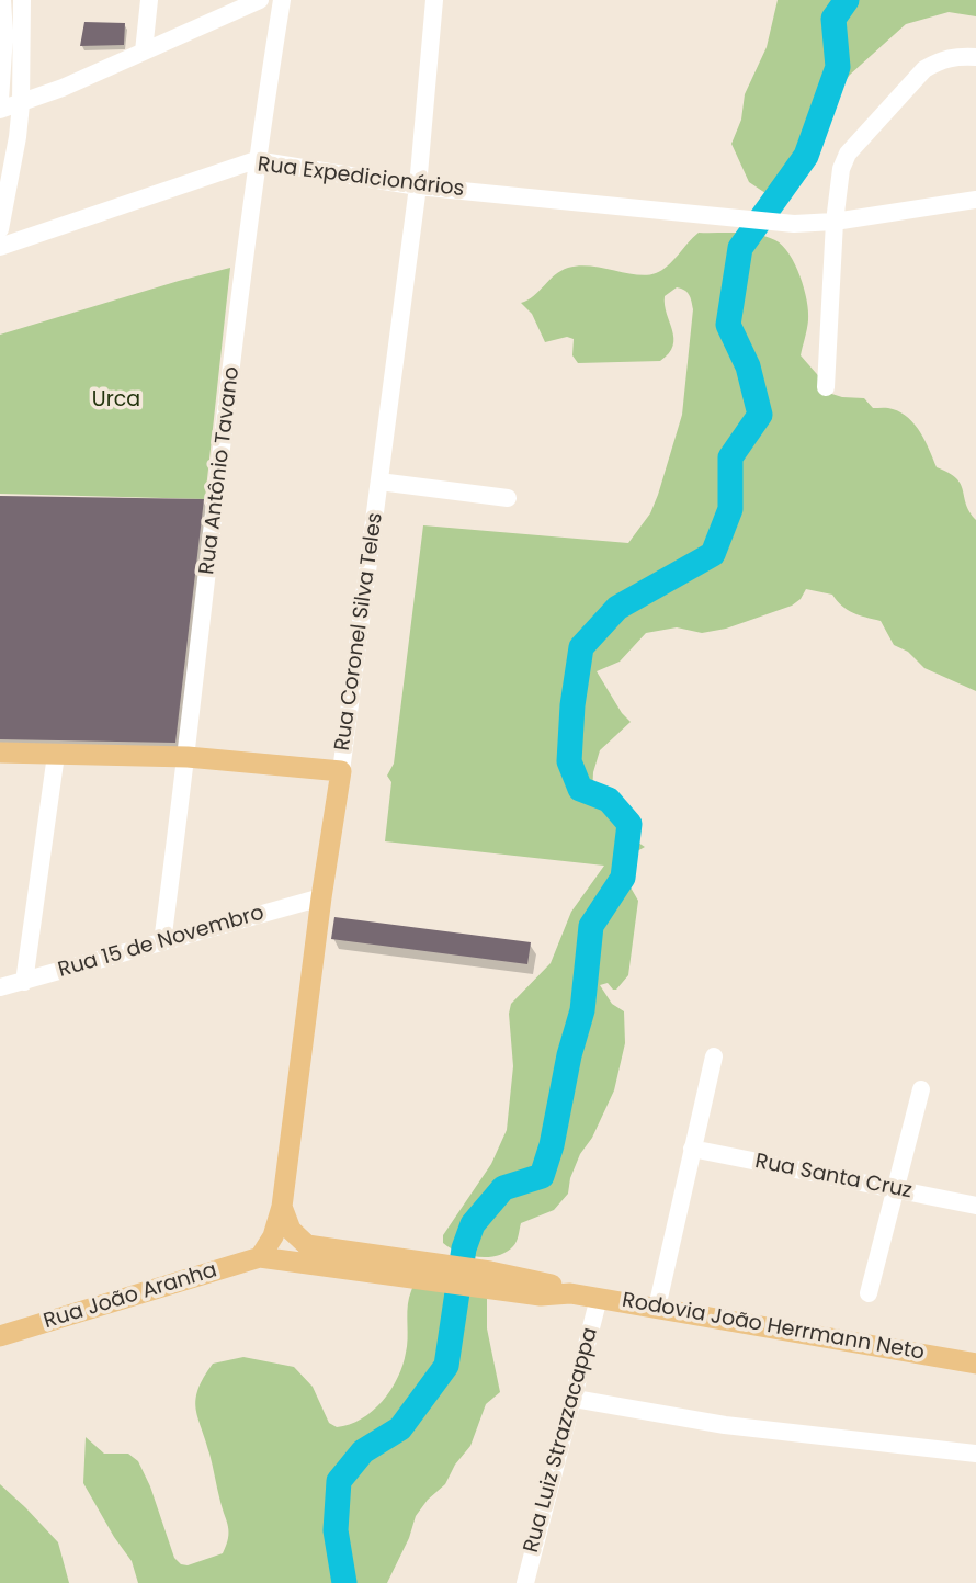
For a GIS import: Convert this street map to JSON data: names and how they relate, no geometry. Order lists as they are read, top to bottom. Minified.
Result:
{"streets":{"main road":["Rua Coronel Silva Teles","Rua João Aranha","Rodovia João Herrmann Neto"],"street":["Rua Expedicionários","Rua Antônio Tavano","Rua 15 de Novembro","Rua Santa Cruz","Rua Luiz Strazzacappa"]},"crossings":[["Rua Expedicionários","Rua Antônio Tavano"],["Rua Expedicionários","Rua Coronel Silva Teles"],["Rua Antônio Tavano","Rua 15 de Novembro"],["Rua Coronel Silva Teles","Rua 15 de Novembro"],["Rua Coronel Silva Teles","Rua João Aranha"],["Rua Coronel Silva Teles","Rodovia João Herrmann Neto"],["Rua João Aranha","Rodovia João Herrmann Neto"],["Rodovia João Herrmann Neto","Rua Luiz Strazzacappa"]],"parks":["Urca"]}
